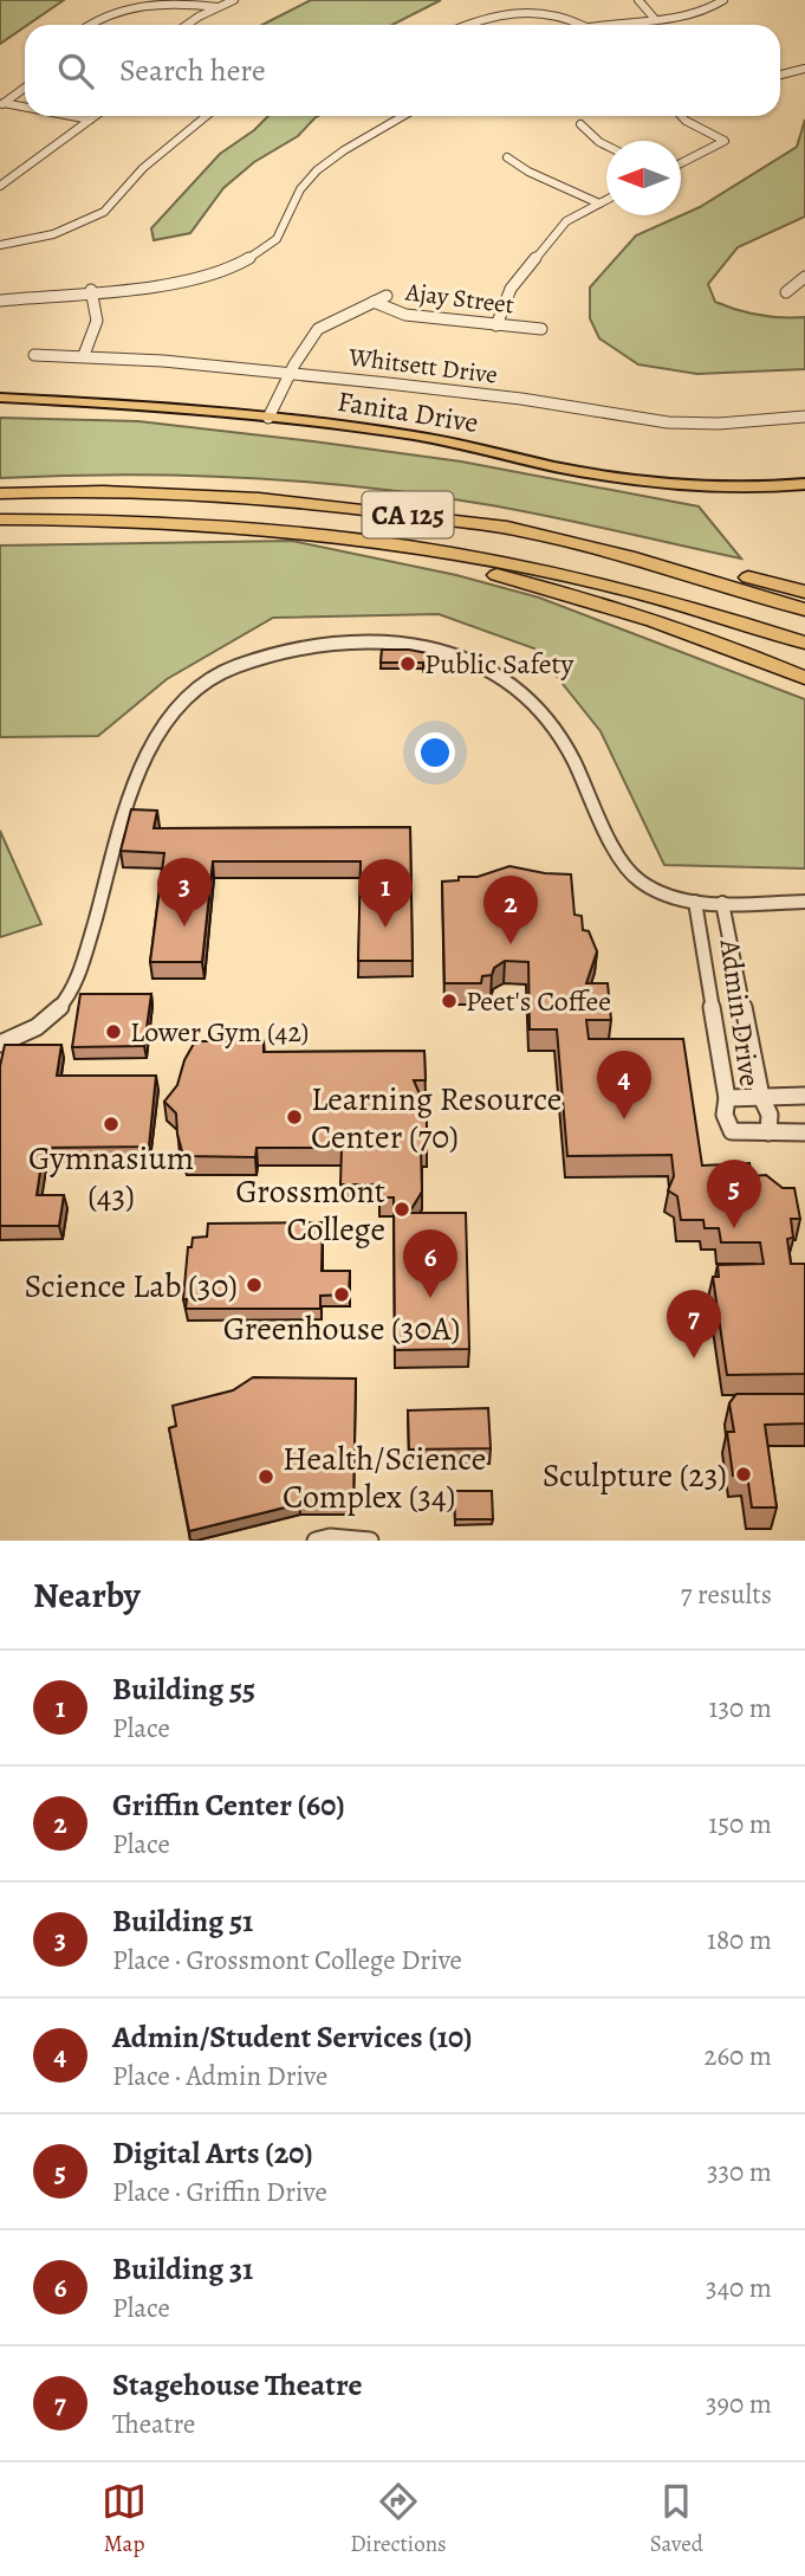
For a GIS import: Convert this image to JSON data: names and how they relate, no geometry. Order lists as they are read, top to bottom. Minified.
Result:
{"streets":{"highway":["CA 125"],"main road":["Fanita Drive"],"street":["Ajay Street","Whitsett Drive","Admin Drive"]},"places":["Public Safety","Peet's Coffee","Lower Gym (42)","Learning Resource Center (70)","Gymnasium (43)","Grossmont College","Science Lab (30)","Greenhouse (30A)","Sculpture (23)","Health/Science Complex (34)"],"north":"left","page":{"search":"Search here","pins":["3","1","2","4","5","6","7"],"heading":["Nearby","7 results"],"list":[{"mark":"1","name":"Building 55","note":"Place","value":"130 m"},{"mark":"2","name":"Griffin Center (60)","note":"Place","value":"150 m"},{"mark":"3","name":"Building 51","note":"Place · Grossmont College Drive","value":"180 m"},{"mark":"4","name":"Admin/Student Services (10)","note":"Place · Admin Drive","value":"260 m"},{"mark":"5","name":"Digital Arts (20)","note":"Place · Griffin Drive","value":"330 m"},{"mark":"6","name":"Building 31","note":"Place","value":"340 m"},{"mark":"7","name":"Stagehouse Theatre","note":"Theatre","value":"390 m"}],"nav":["Map","Directions","Saved"]}}
